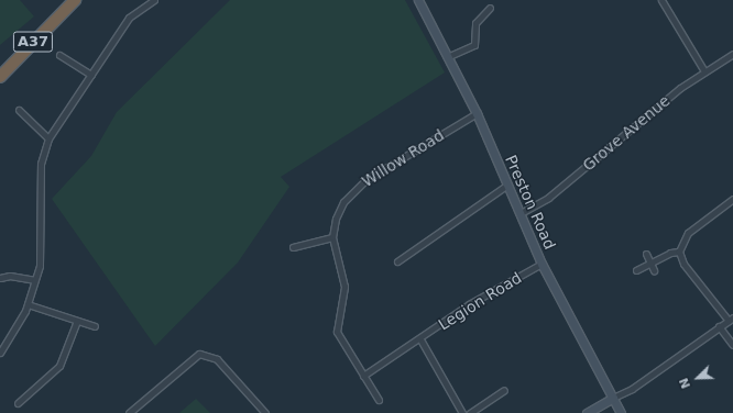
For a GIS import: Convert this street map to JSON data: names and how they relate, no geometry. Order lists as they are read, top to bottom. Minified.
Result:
{"streets":{"highway":["A37"],"street":["Grove Avenue","Willow Road","Preston Road","Legion Road"]},"crossings":[["Grove Avenue","Preston Road"],["Willow Road","Preston Road"],["Willow Road","Legion Road"],["Preston Road","Legion Road"]],"north":"bottom left"}
